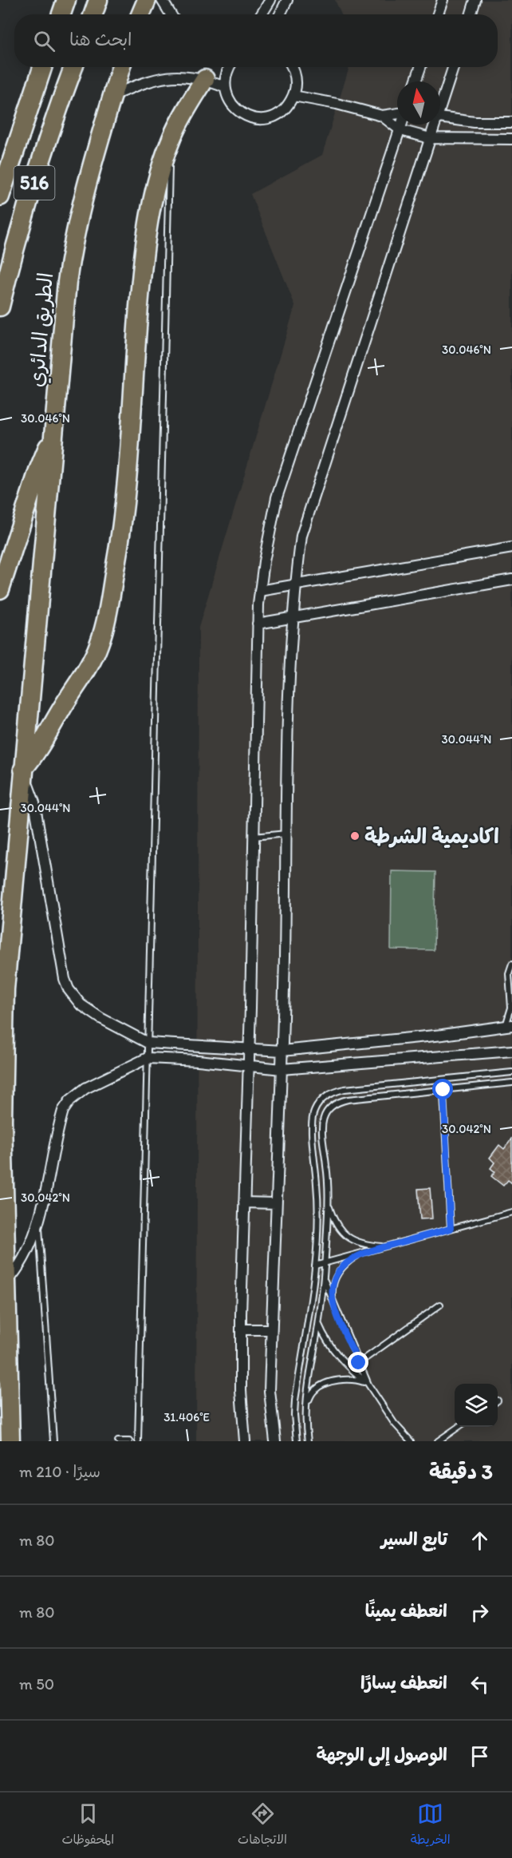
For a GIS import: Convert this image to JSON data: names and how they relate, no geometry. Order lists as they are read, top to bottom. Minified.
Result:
{"streets":{"highway":["516","الطريق الدائري"]},"crossings":[["516","الطريق الدائري"]],"places":["اكاديمية الشرطة"],"north":"top","page":{"search":"ابحث هنا","heading":["3 دقيقة","سيرًا · 210 m"],"list":[["تابع السير","80 m"],["انعطف يمينًا","80 m"],["انعطف يسارًا","50 m"],"الوصول إلى الوجهة"],"nav":["الخريطة","الاتجاهات","المحفوظات"]},"coordinates":["30.046°N","30.044°N","30.042°N","31.406°E"]}
